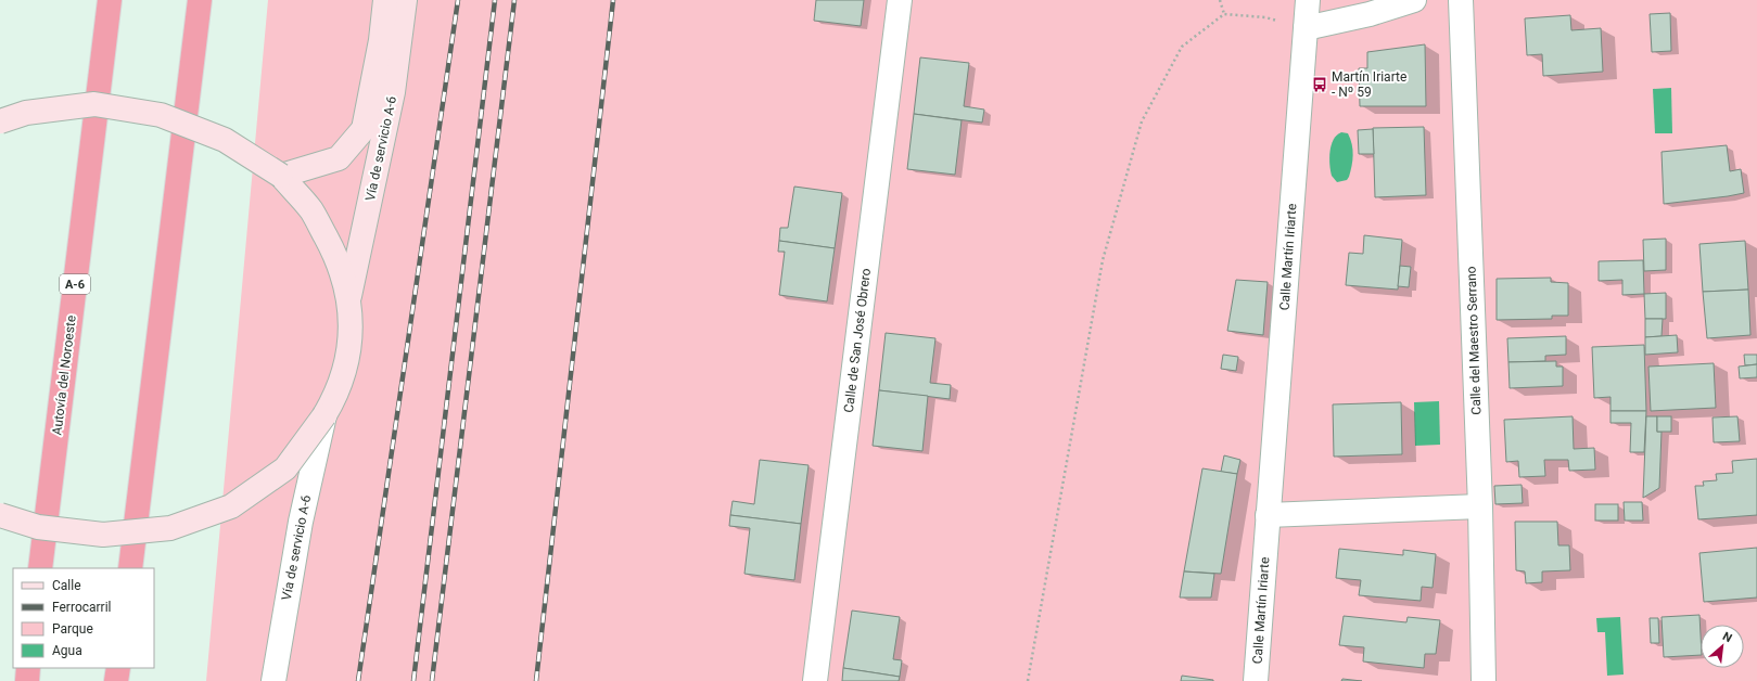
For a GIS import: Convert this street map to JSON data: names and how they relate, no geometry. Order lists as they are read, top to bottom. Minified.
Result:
{"streets":{"highway":["A-6","Autovía del Noroeste"],"street":["Vía de servicio A-6","Calle Martín Iriarte","Calle de San José Obrero","Calle del Maestro Serrano"]},"places":{"bus stop":["Martín Iriarte - Nº 59"]},"legend":["Calle","Ferrocarril","Parque","Agua"],"north":"top right"}
